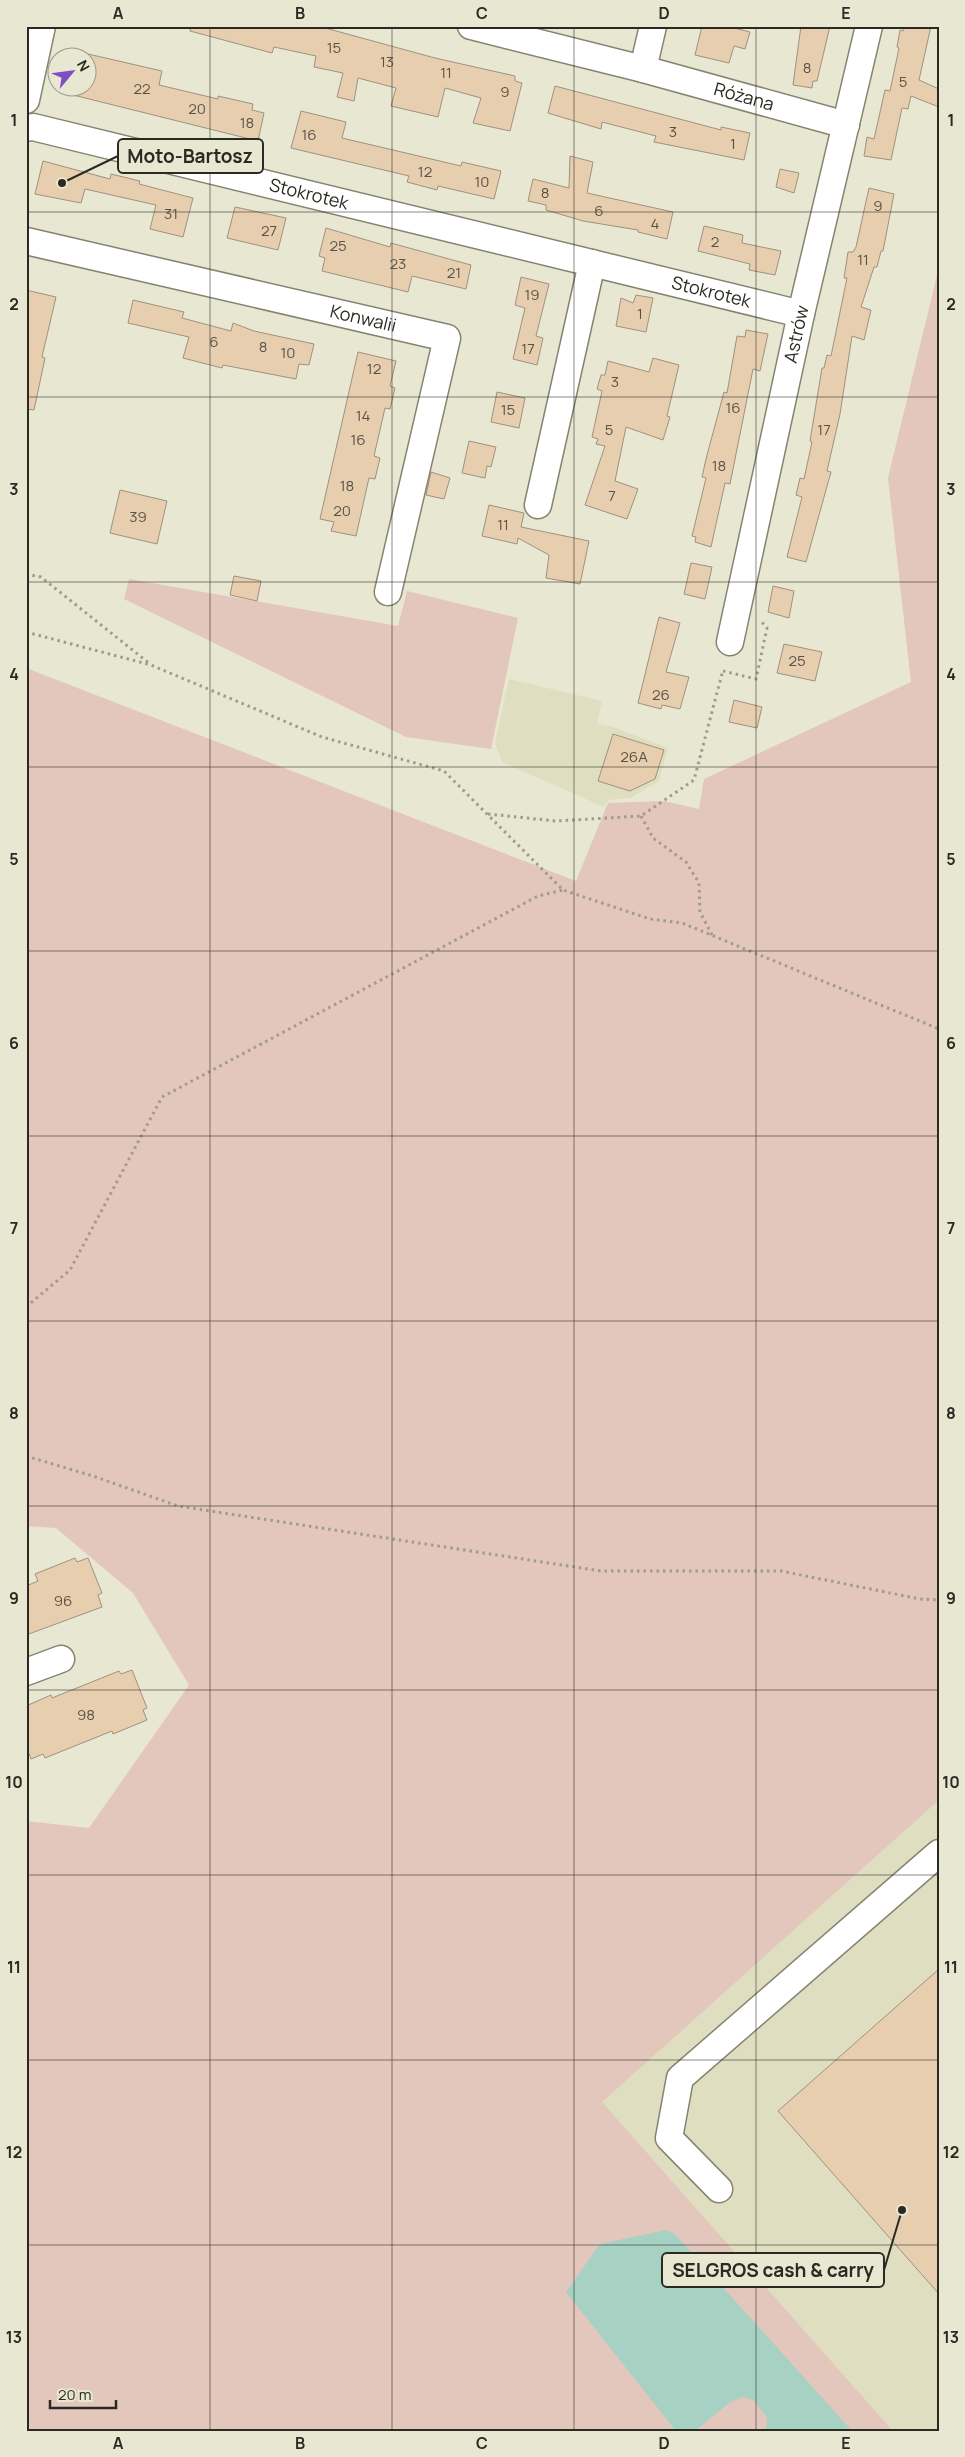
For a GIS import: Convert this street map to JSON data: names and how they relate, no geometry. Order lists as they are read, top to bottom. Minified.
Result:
{"streets":{"street":["Różana","Stokrotek","Konwalii","Astrów"]},"crossings":[["Różana","Astrów"],["Stokrotek","Astrów"]],"places":["Moto-Bartosz","SELGROS cash & carry"],"house_numbers":["15","13","8","11","5","22","9","20","18","3","16","1","12","10","8","9","6","31","4","27","2","25","11","23","21","19","1","6","8","17","10","12","3","16","15","14","5","17","16","18","18","7","20","39","11","25","26","26A","96","98"],"scale_bar":"20 m","north":"top right","grid":{"columns":["A","B","C","D","E"],"rows":["1","2","3","4","5","6","7","8","9","10","11","12","13"]}}
